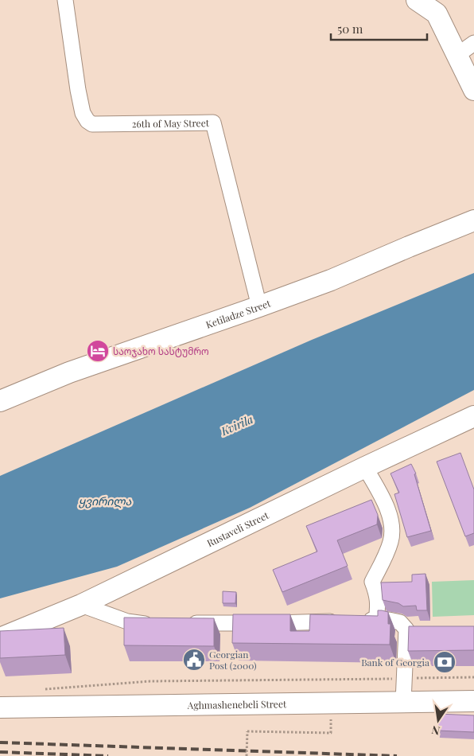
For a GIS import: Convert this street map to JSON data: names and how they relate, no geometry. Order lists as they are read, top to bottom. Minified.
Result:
{"streets":{"street":["26th of May Street","Ketiladze Street","Rustaveli Street","Aghmashenebeli Street"]},"crossings":[["26th of May Street","Ketiladze Street"]],"water":["Kvirila","ყვირილა"],"places":{"hotel":["საოჯახო სასტუმრო"],"public building":["Georgian Post (2000)"],"bank":["Bank of Georgia"]},"scale_bar":"50 m","north":"bottom"}
